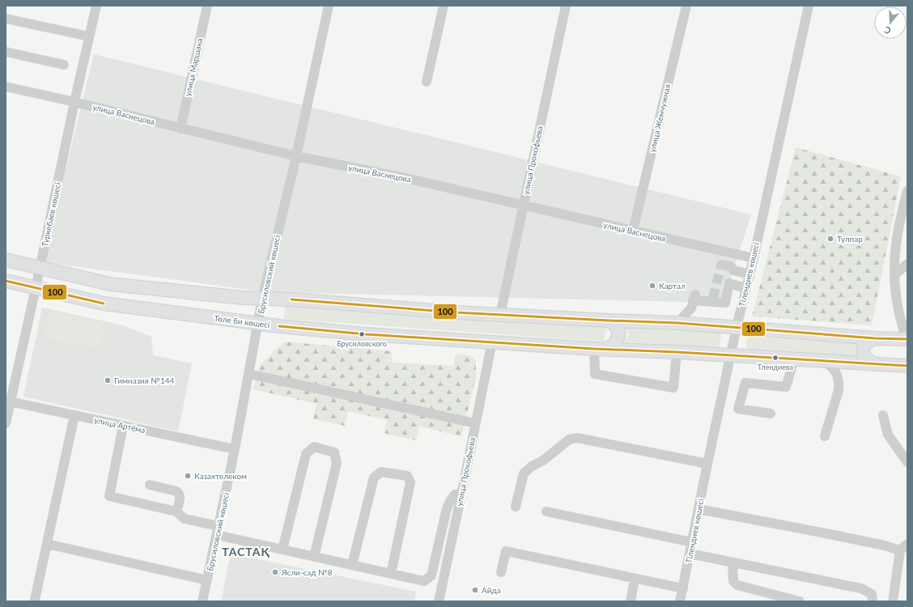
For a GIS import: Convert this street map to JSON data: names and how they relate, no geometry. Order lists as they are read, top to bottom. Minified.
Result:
{"streets":{"main road":["Төле би көшесі"],"street":["улица Маршака","улица Васнецова","улица Жемчужная","улица Прокофьева","Түркебаев көшесі","Брусиловский көшесі","Тілендиев көшесі","улица Артёма"]},"crossings":[["улица Маршака","улица Васнецова"],["улица Васнецова","улица Жемчужная"],["улица Васнецова","улица Прокофьева"],["улица Васнецова","Түркебаев көшесі"],["улица Васнецова","Брусиловский көшесі"],["улица Васнецова","Тілендиев көшесі"],["улица Прокофьева","Төле би көшесі"],["Түркебаев көшесі","Төле би көшесі"],["Түркебаев көшесі","улица Артёма"],["Брусиловский көшесі","Төле би көшесі"],["Брусиловский көшесі","улица Артёма"],["Тілендиев көшесі","Төле би көшесі"]],"districts":["ТАСТАҚ"],"places":["Тулпар","Картал","Брусиловского","Тлендиева","Гимназия №144","Казахтелеком","Ясли-сад №8","Айда"],"lines":["transit line 100"],"north":"bottom"}
